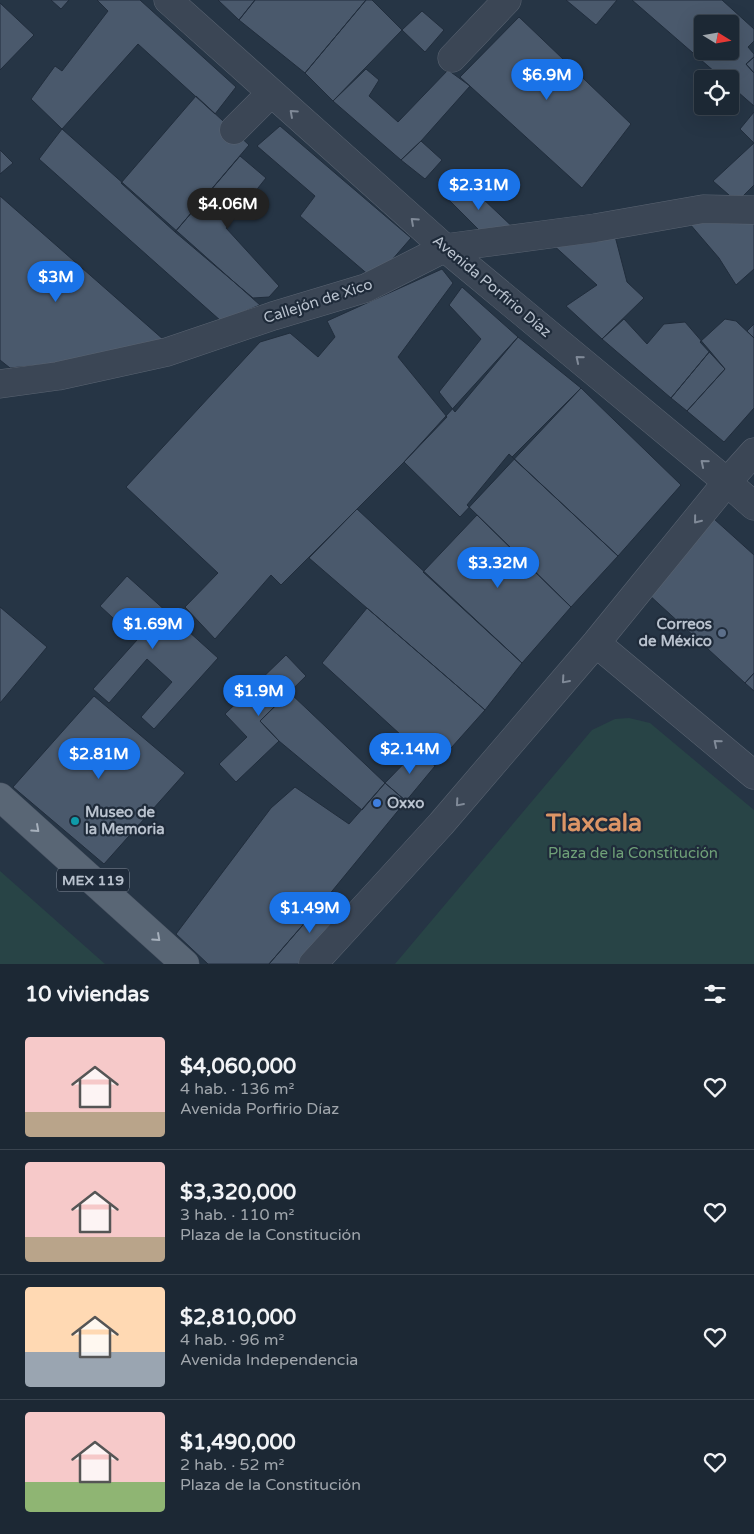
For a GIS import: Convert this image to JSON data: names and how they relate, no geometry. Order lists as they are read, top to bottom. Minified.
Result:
{"streets":{"main road":["MEX 119"],"street":["Avenida Porfirio Díaz","Callejón de Xico"]},"crossings":[["Avenida Porfirio Díaz","Callejón de Xico"]],"one_way":["Avenida Porfirio Díaz"],"districts":["Tlaxcala"],"parks":["Plaza de la Constitución"],"places":["Correos de México","Oxxo","Museo de la Memoria"],"north":"right","page":{"price":["$6.9M","$2.31M","$4.06M","$3M","$3.32M","$1.69M","$1.9M","$2.14M","$2.81M","$1.49M"],"heading":"10 viviendas","list":[{"name":"$4,060,000","note":"4 hab. · 136 m² · Avenida Porfirio Díaz"},{"name":"$3,320,000","note":"3 hab. · 110 m² · Plaza de la Constitución"},{"name":"$2,810,000","note":"4 hab. · 96 m² · Avenida Independencia"},{"name":"$1,490,000","note":"2 hab. · 52 m² · Plaza de la Constitución"}]}}
